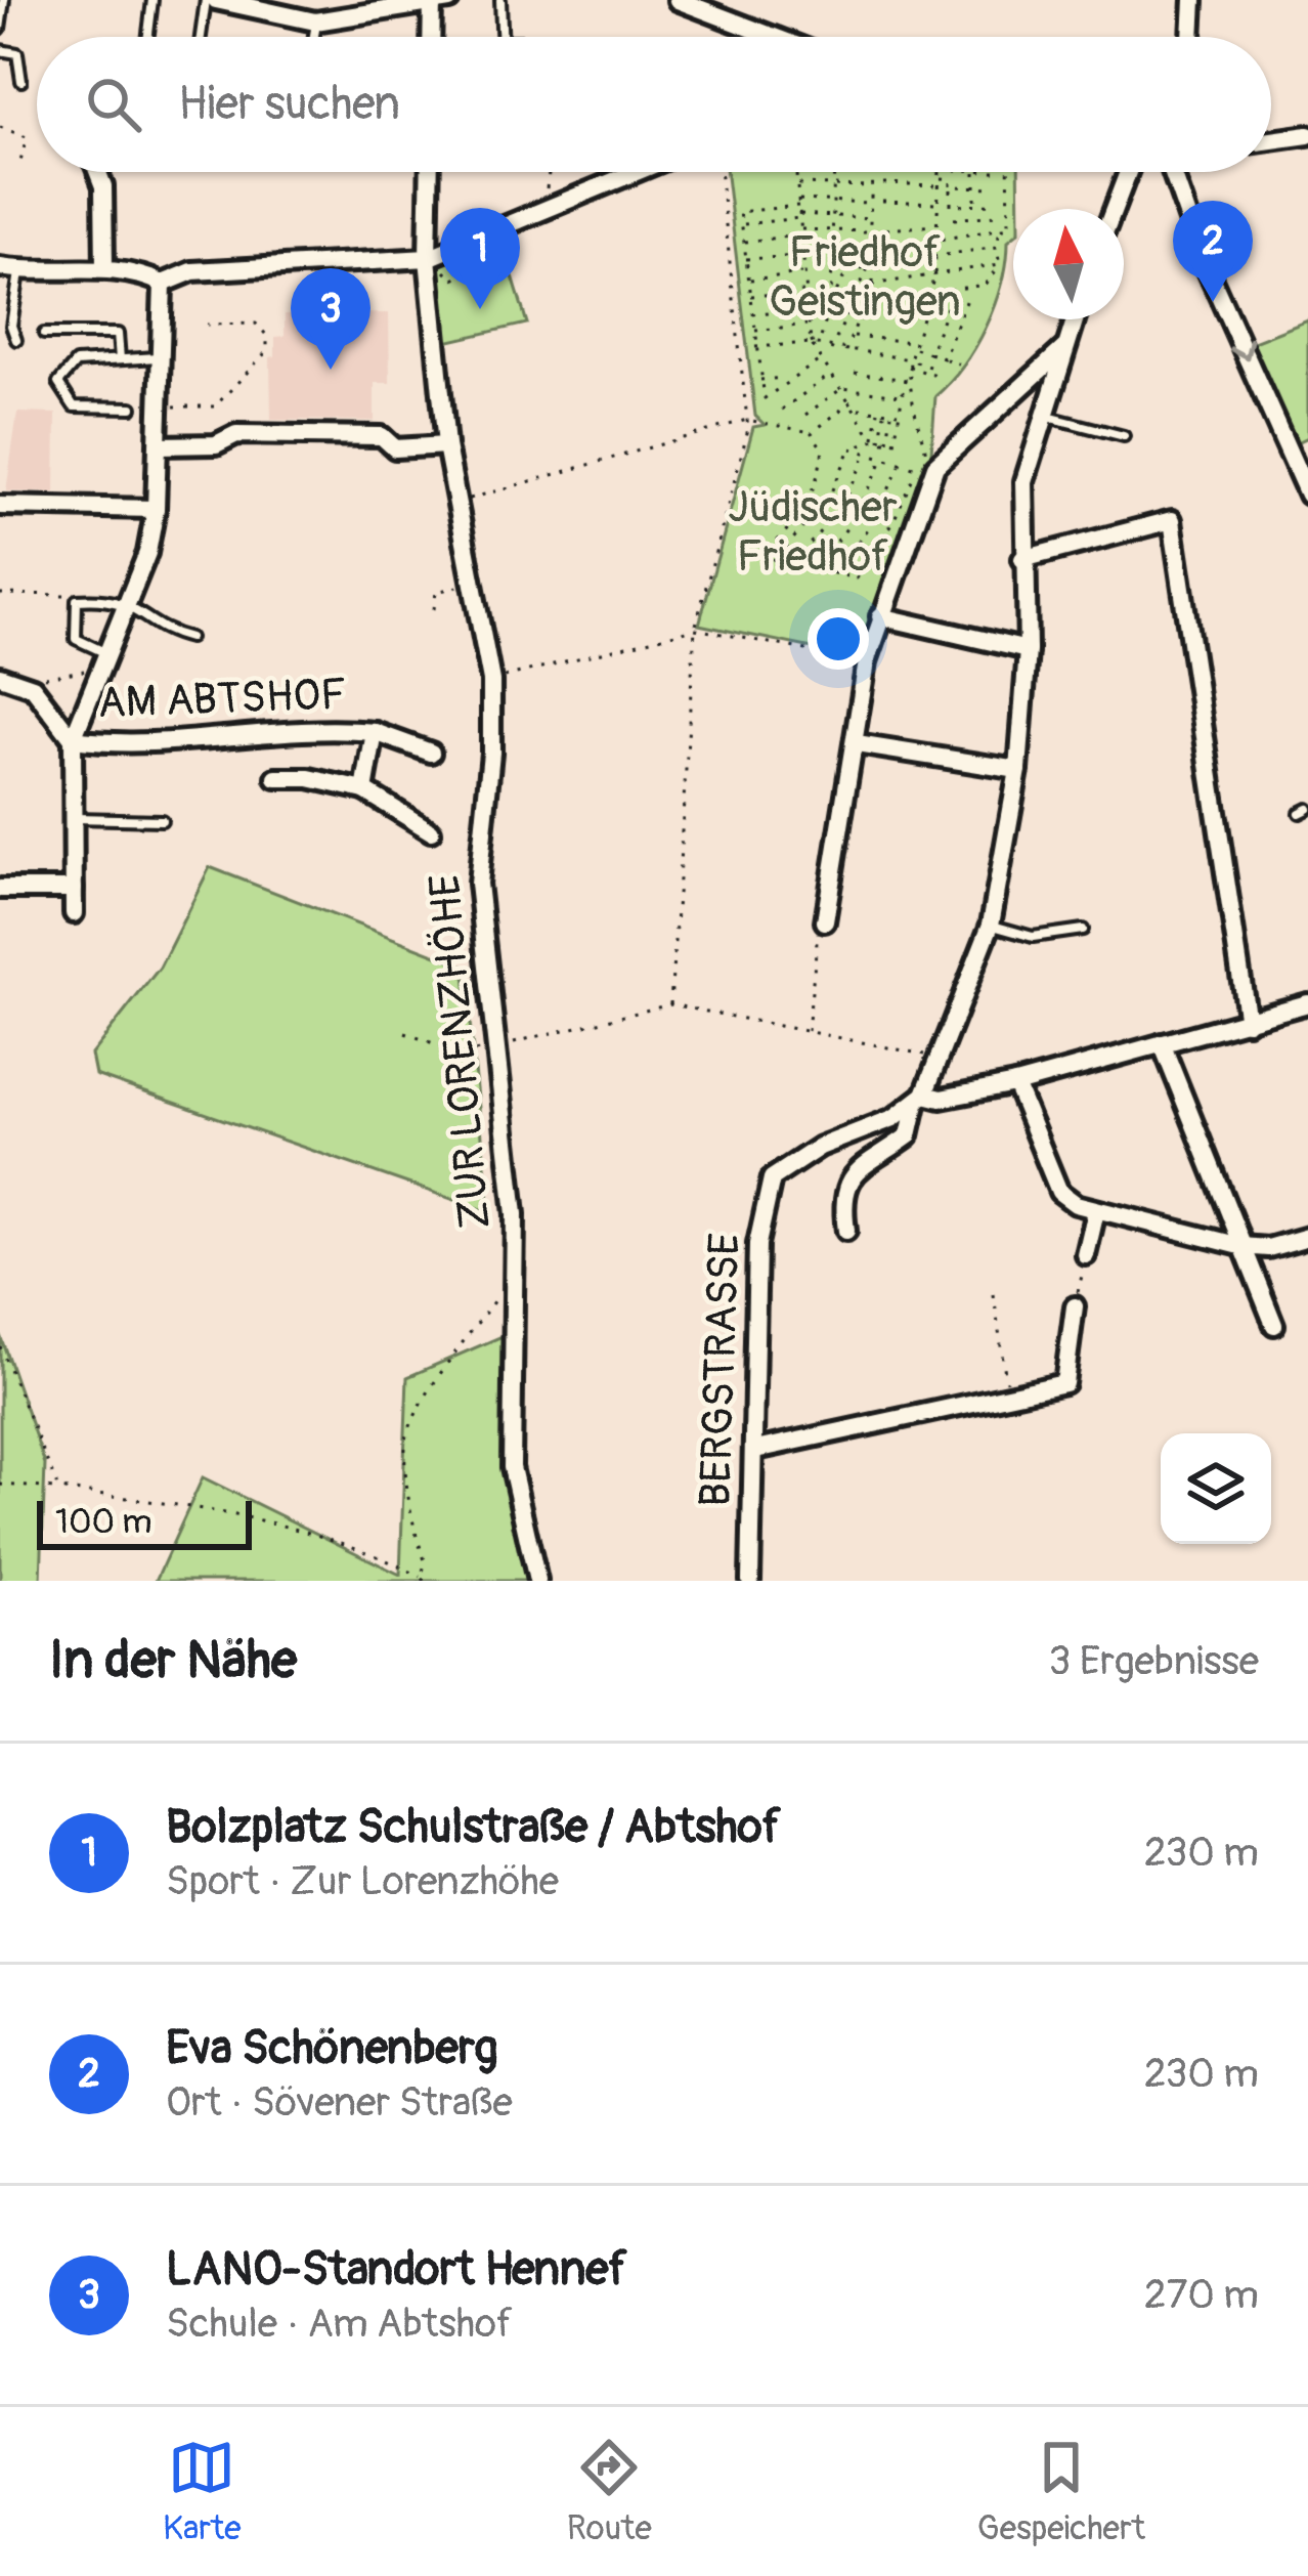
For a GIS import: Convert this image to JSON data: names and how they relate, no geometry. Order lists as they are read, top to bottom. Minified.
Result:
{"streets":{"street":["AM ABTSHOF","ZUR LORENZHÖHE","BERGSTRASSE"]},"parks":["Friedhof Geistingen","Jüdischer Friedhof"],"scale_bar":"100 m","north":"top","page":{"search":"Hier suchen","pins":["2","1","3"],"scale":"100 m","heading":["In der Nähe","3 Ergebnisse"],"list":[{"mark":"1","name":"Bolzplatz Schulstraße / Abtshof","note":"Sport · Zur Lorenzhöhe","value":"230 m"},{"mark":"2","name":"Eva Schönenberg","note":"Ort · Sövener Straße","value":"230 m"},{"mark":"3","name":"LANO-Standort Hennef","note":"Schule · Am Abtshof","value":"270 m"}],"nav":["Karte","Route","Gespeichert"]}}
